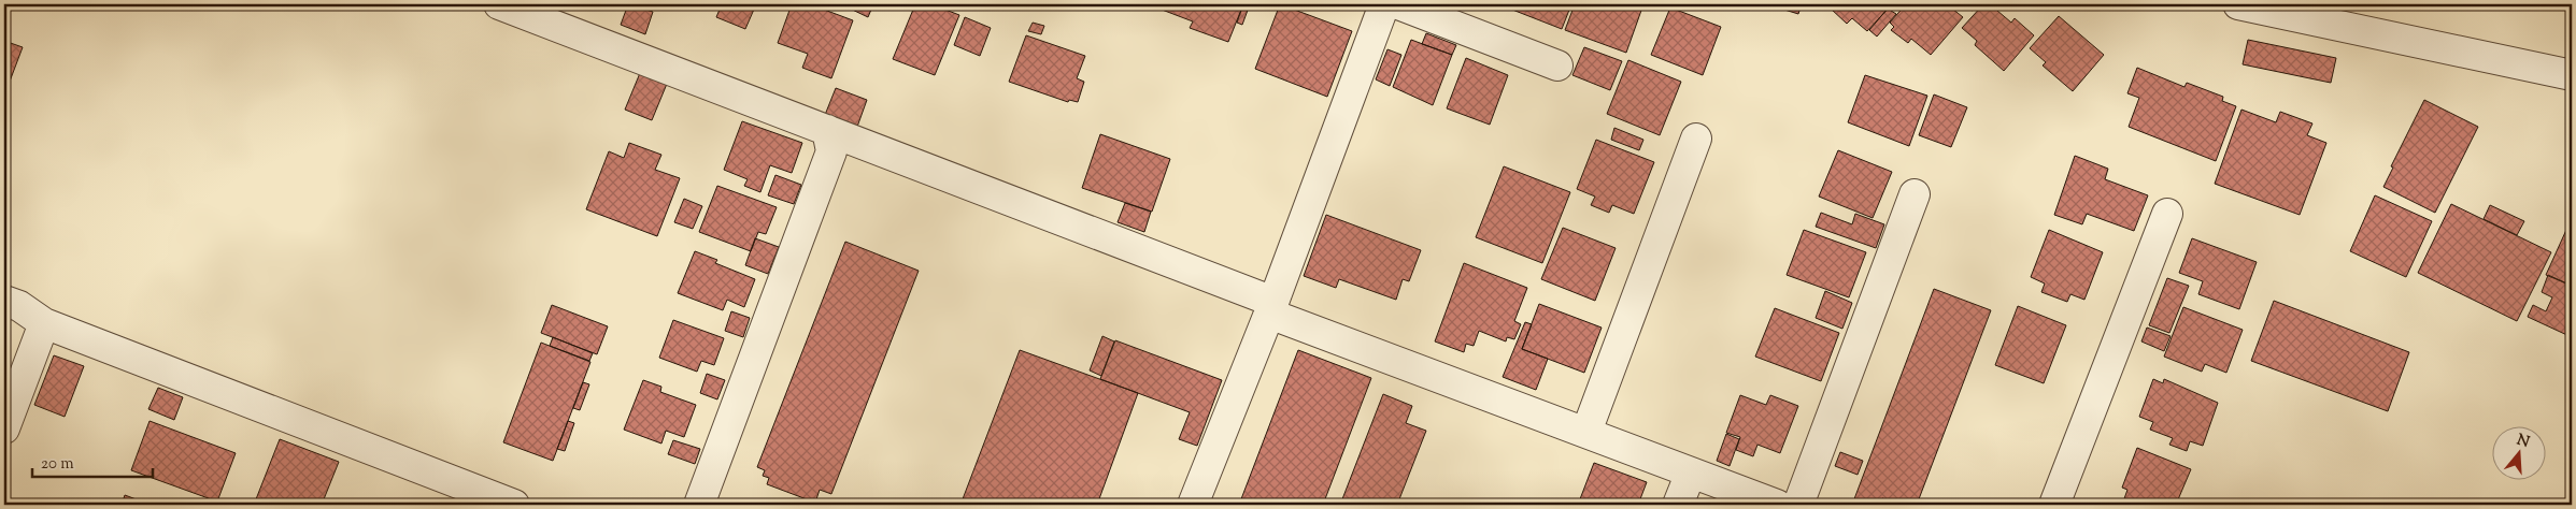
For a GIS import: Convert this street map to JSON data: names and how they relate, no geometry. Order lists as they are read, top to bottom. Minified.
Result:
{"scale_bar":"20 m","north":"top"}
